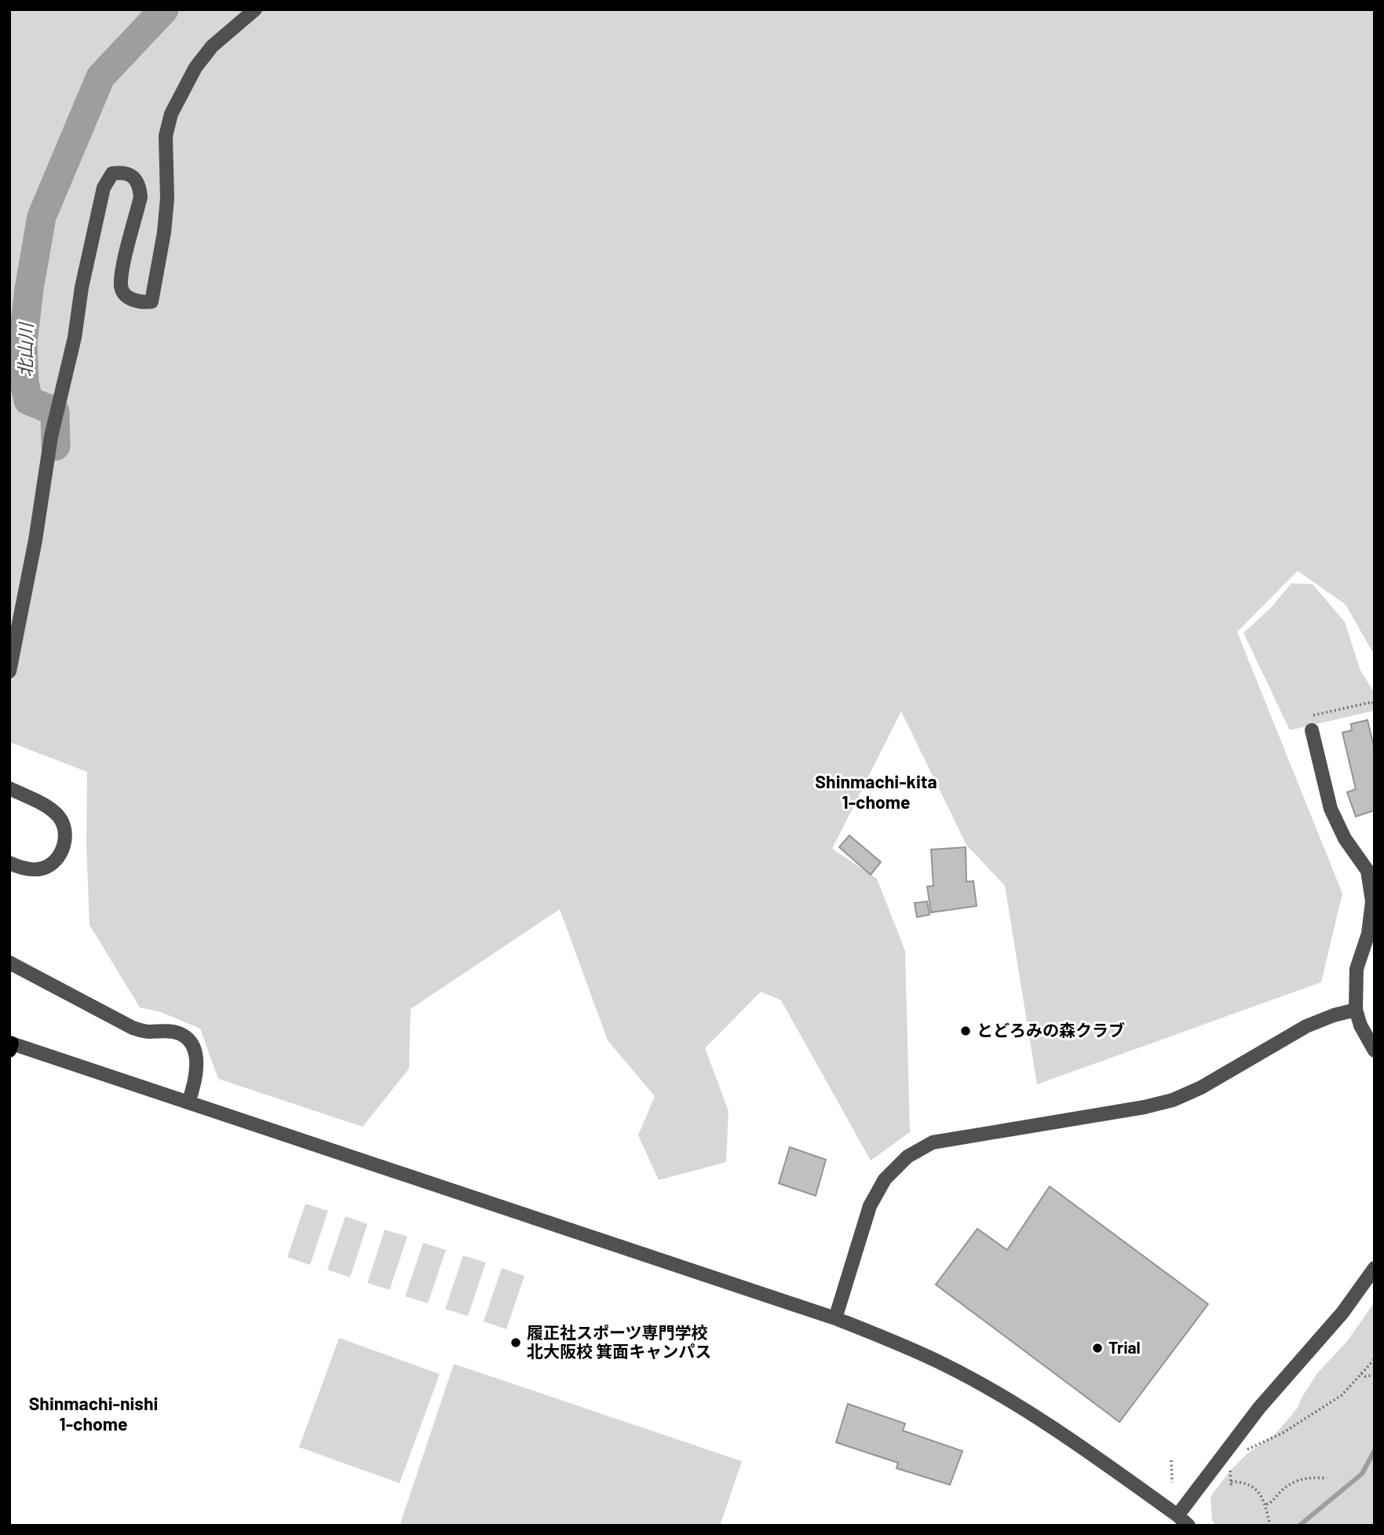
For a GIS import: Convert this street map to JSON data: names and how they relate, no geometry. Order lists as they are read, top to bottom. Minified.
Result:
{"districts":["Shinmachi-kita 1-chome","Shinmachi-nishi 1-chome"],"water":["北山川"],"places":["とどろみの森クラブ","履正社スポーツ専門学校 北大阪校 箕面キャンパス","Trial"]}
